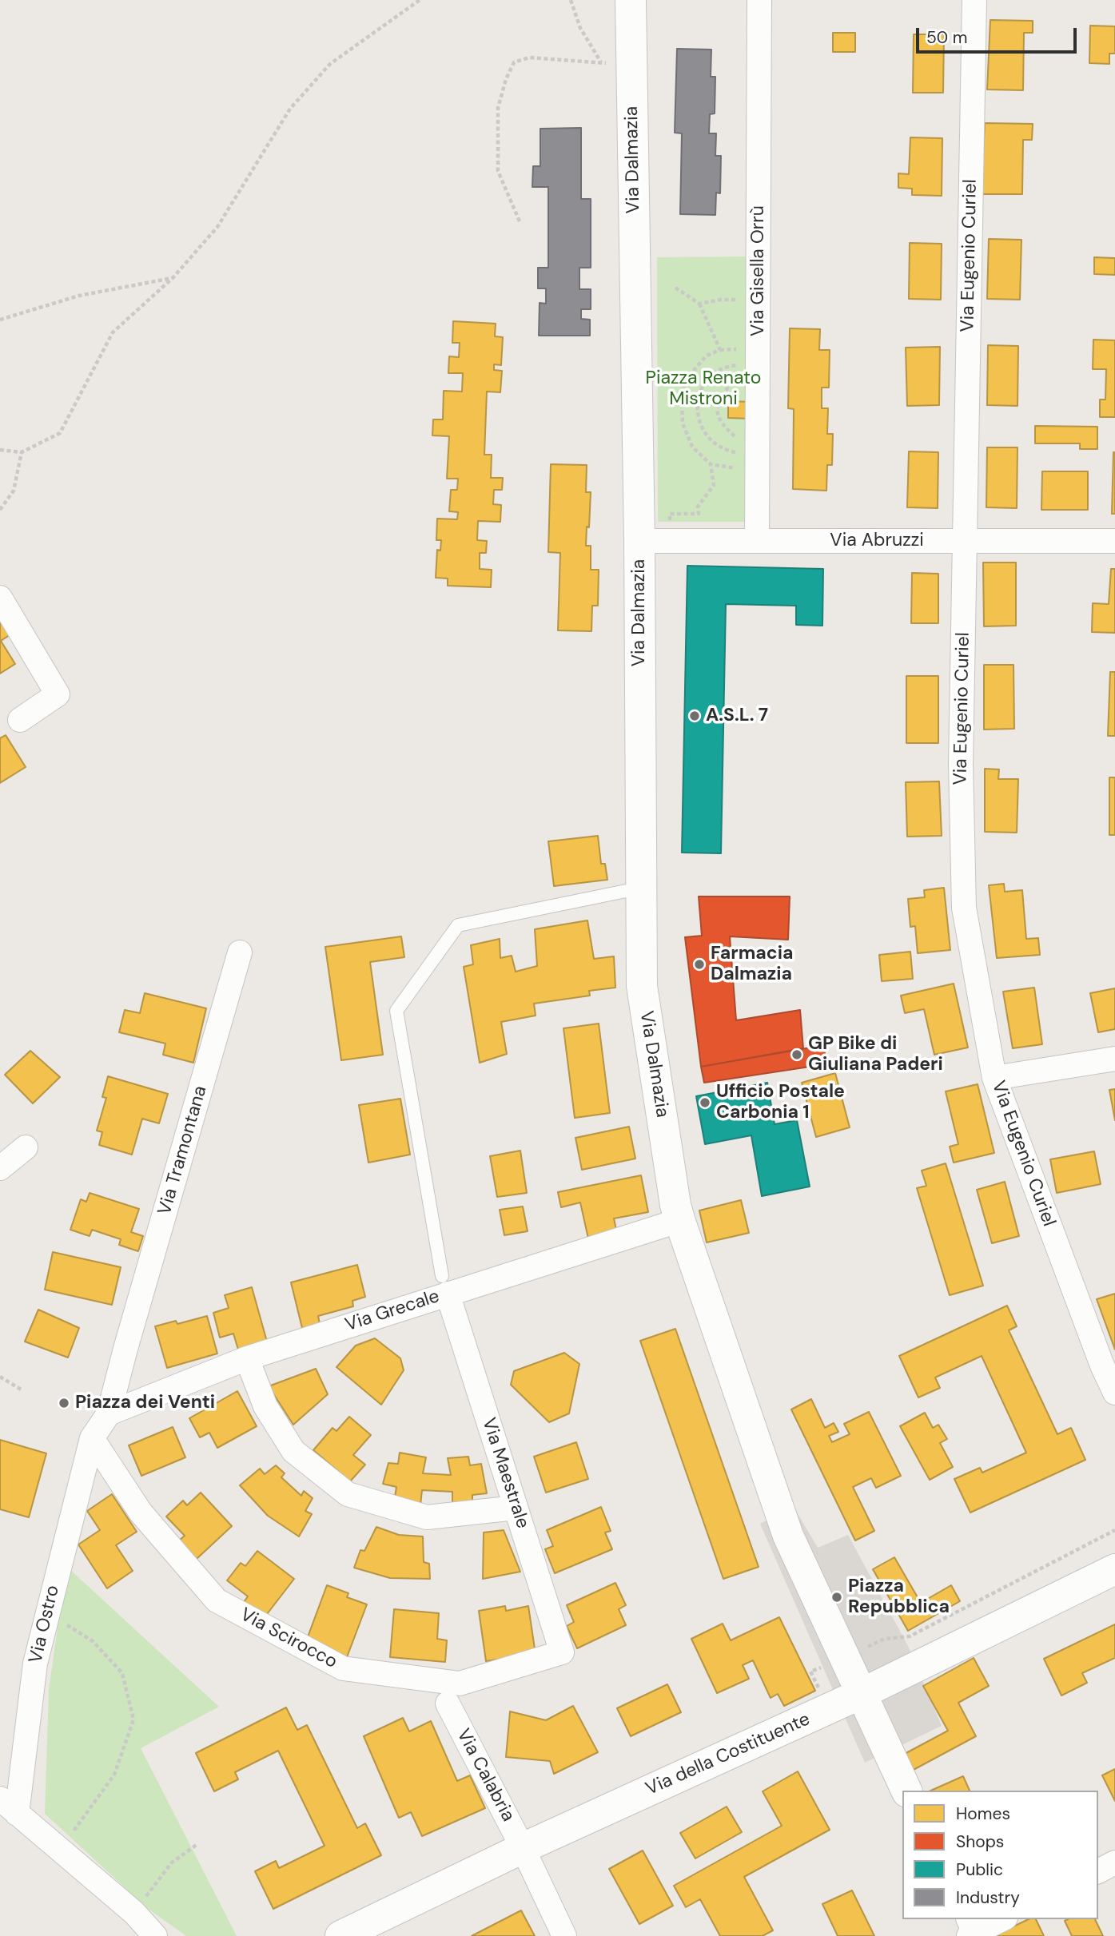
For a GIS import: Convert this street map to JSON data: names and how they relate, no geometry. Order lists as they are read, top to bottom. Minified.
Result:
{"streets":{"street":["Via Dalmazia","Via Eugenio Curiel","Via Gisella Orrù","Via Abruzzi","Via Tramontana","Via Grecale","Via Maestrale","Via Ostro","Via Scirocco","Via della Costituente","Via Calabria"]},"crossings":[["Via Dalmazia","Via Abruzzi"],["Via Dalmazia","Via Grecale"],["Via Eugenio Curiel","Via Abruzzi"],["Via Gisella Orrù","Via Abruzzi"],["Via Tramontana","Via Grecale"],["Via Grecale","Via Maestrale"],["Via Maestrale","Via Scirocco"],["Via Ostro","Via Scirocco"],["Via della Costituente","Via Calabria"]],"parks":["Piazza Renato Mistroni"],"places":["A.S.L. 7","Farmacia Dalmazia","GP Bike di Giuliana Paderi","Ufficio Postale Carbonia 1","Piazza dei Venti","Piazza Repubblica"],"legend":["Homes","Shops","Public","Industry"],"scale_bar":"50 m"}
